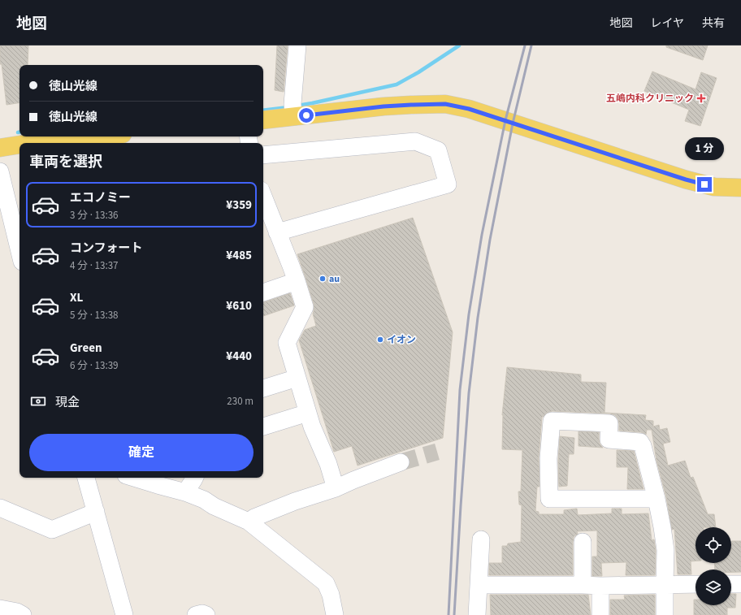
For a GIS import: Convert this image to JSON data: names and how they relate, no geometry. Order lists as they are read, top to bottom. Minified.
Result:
{"places":{"health":["五嶋内科クリニック"],"other":["au","イオン"]},"page":{"header":"地図","nav":["地図","レイヤ","共有"],"banner":["徳山光線","徳山光線"],"bubble":"1 分","heading":"車両を選択","list":[{"name":"エコノミー","note":"3 分 · 13:36","value":"¥359"},{"name":"コンフォート","note":"4 分 · 13:37","value":"¥485"},{"name":"XL","note":"5 分 · 13:38","value":"¥610"},{"name":"Green","note":"6 分 · 13:39","value":"¥440"}],"pay":["現金","230 m"],"buttons":"確定"}}
